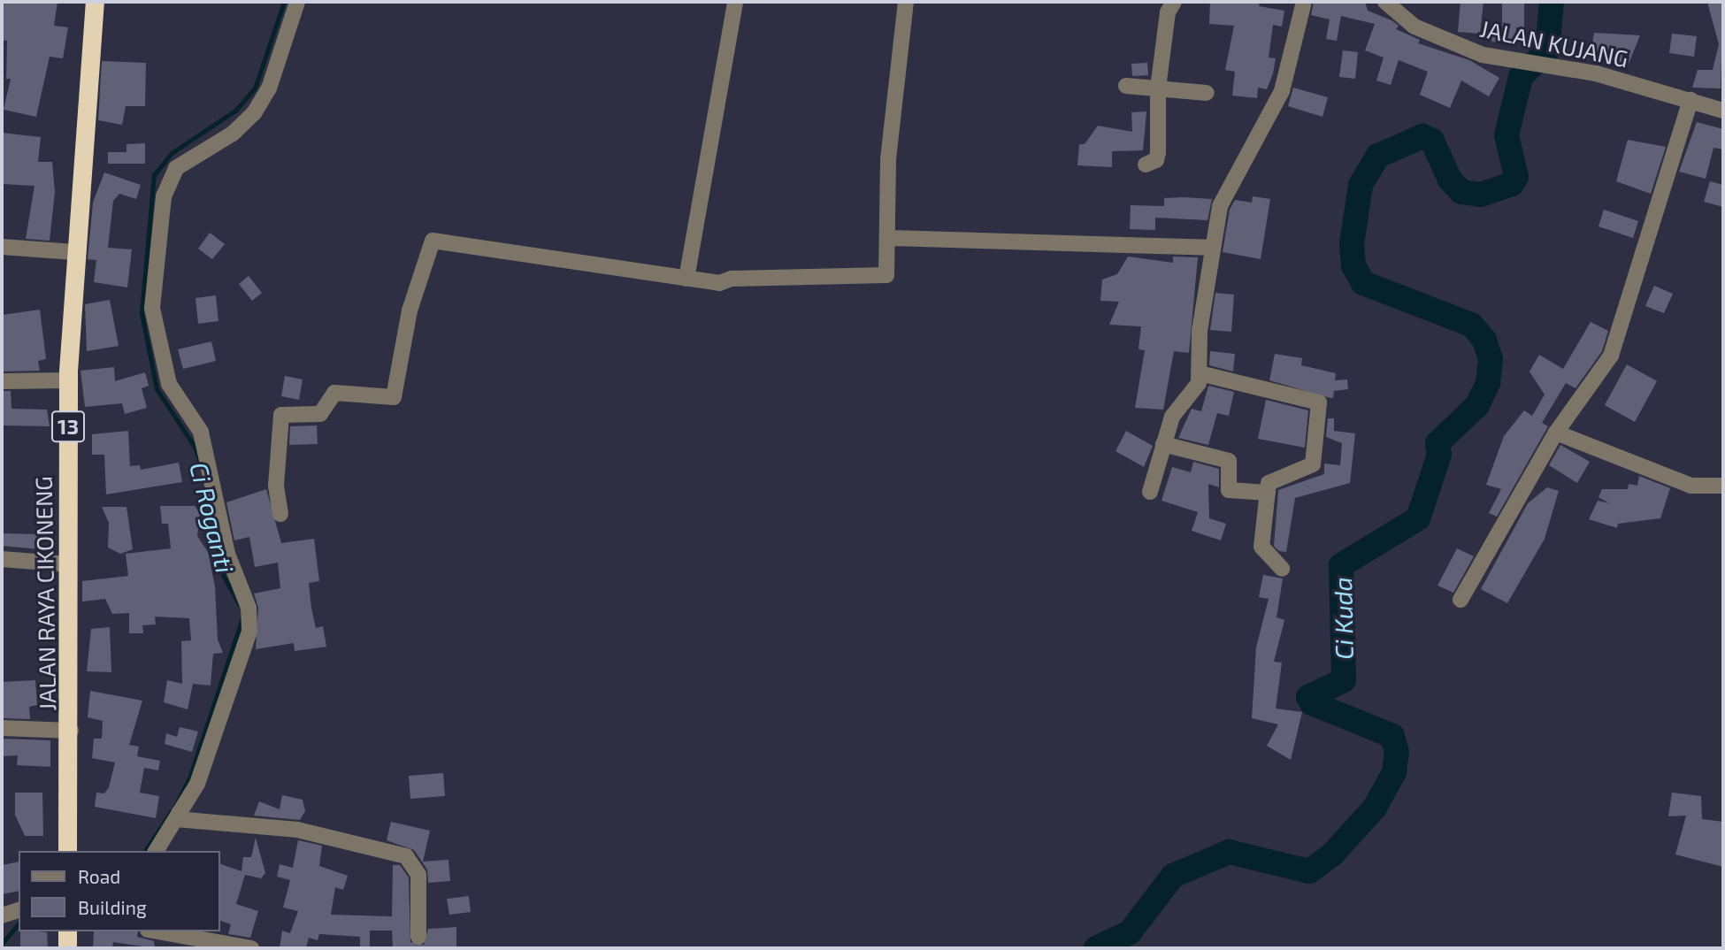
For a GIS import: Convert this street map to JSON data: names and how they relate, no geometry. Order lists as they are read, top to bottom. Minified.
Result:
{"streets":{"highway":["13","JALAN RAYA CIKONENG"],"street":["JALAN KUJANG"]},"water":["Ci Roganti","Ci Kuda"],"legend":["Road","Building"]}
